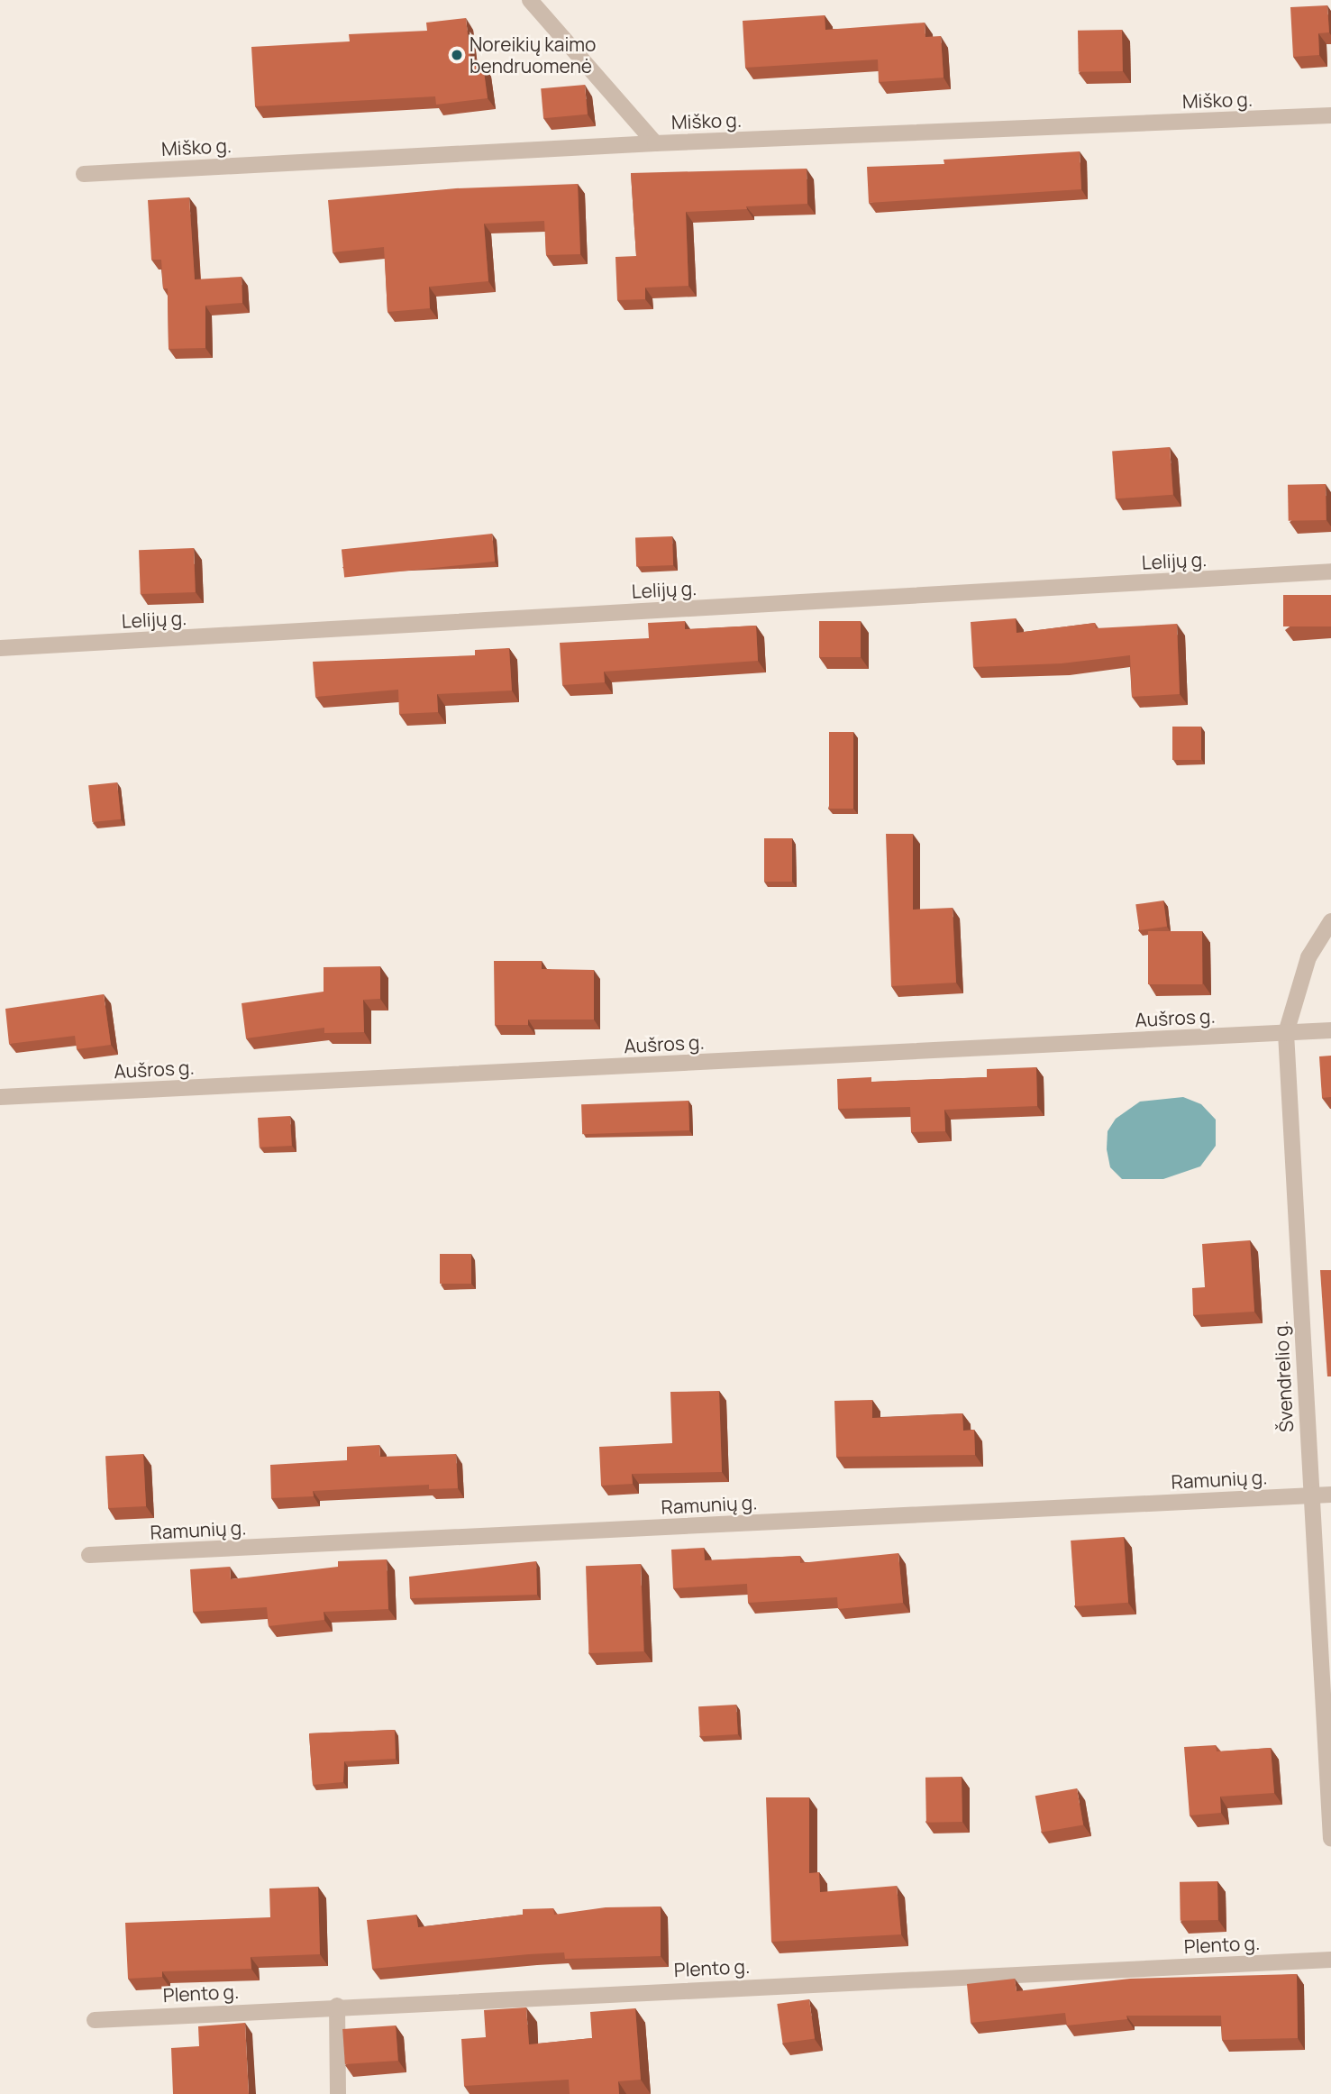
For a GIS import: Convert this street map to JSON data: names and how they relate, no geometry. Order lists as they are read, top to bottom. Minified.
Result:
{"streets":{"street":["Miško g.","Lelijų g.","Aušros g.","Švendrelio g.","Ramunių g.","Plento g."]},"crossings":[["Aušros g.","Švendrelio g."],["Švendrelio g.","Ramunių g."]],"places":["Noreikių kaimo bendruomenė"]}
